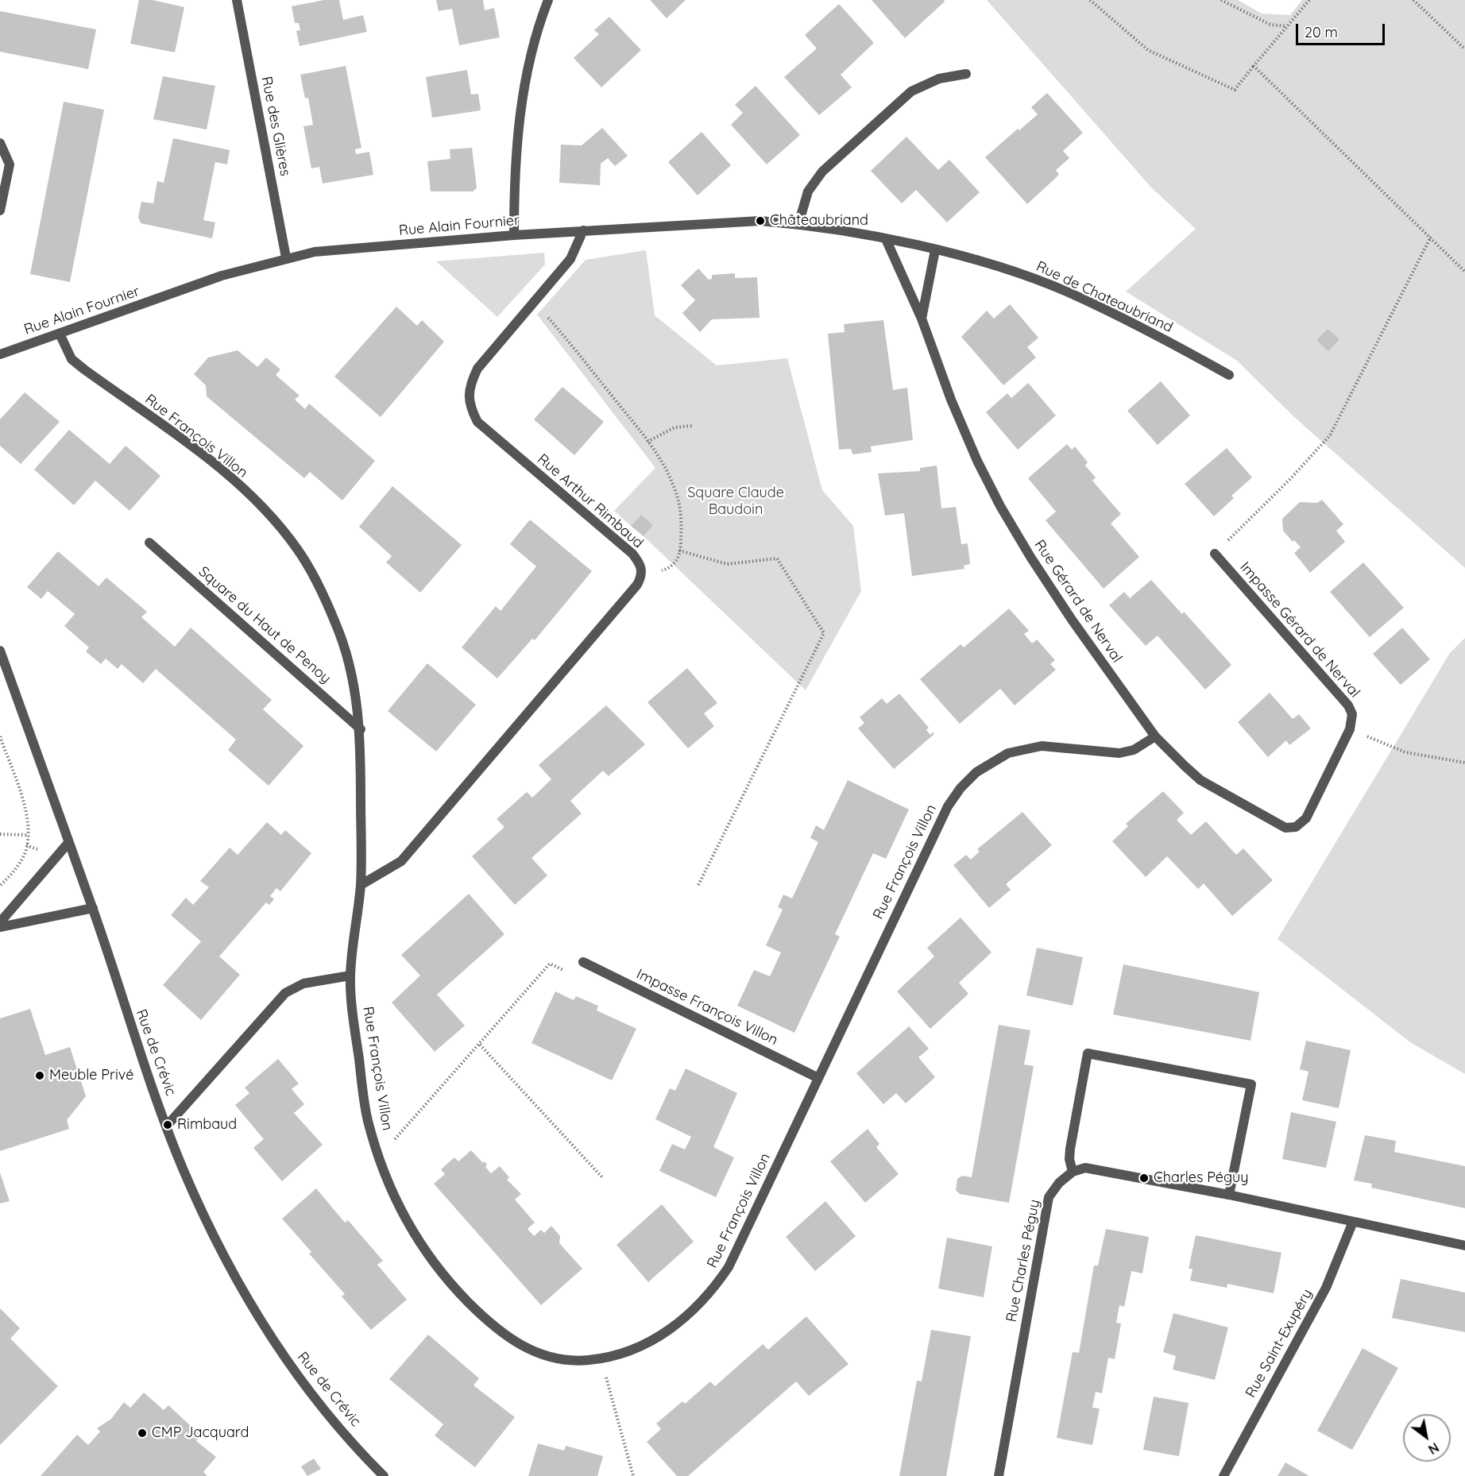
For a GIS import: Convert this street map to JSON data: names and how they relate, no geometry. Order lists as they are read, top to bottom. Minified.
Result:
{"streets":{"street":["Rue des Glières","Rue Alain Fournier","Rue de Chateaubriand","Rue François Villon","Rue Arthur Rimbaud","Rue Gérard de Nerval","Square du Haut de Penoy","Impasse Gérard de Nerval","Impasse François Villon","Rue de Crévic","Rue Charles Péguy","Rue Saint-Exupéry"]},"crossings":[["Rue des Glières","Rue Alain Fournier"],["Rue Alain Fournier","Rue de Chateaubriand"],["Rue Alain Fournier","Rue François Villon"],["Rue Alain Fournier","Rue Arthur Rimbaud"],["Rue Alain Fournier","Rue Gérard de Nerval"],["Rue François Villon","Rue Arthur Rimbaud"],["Rue François Villon","Rue Gérard de Nerval"],["Rue François Villon","Square du Haut de Penoy"],["Rue François Villon","Impasse François Villon"],["Rue Gérard de Nerval","Impasse Gérard de Nerval"]],"parks":["Square Claude Baudoin"],"places":["Châteaubriand","Meuble Privé","Rimbaud","Charles Péguy","CMP Jacquard"],"scale_bar":"20 m","north":"bottom right"}
